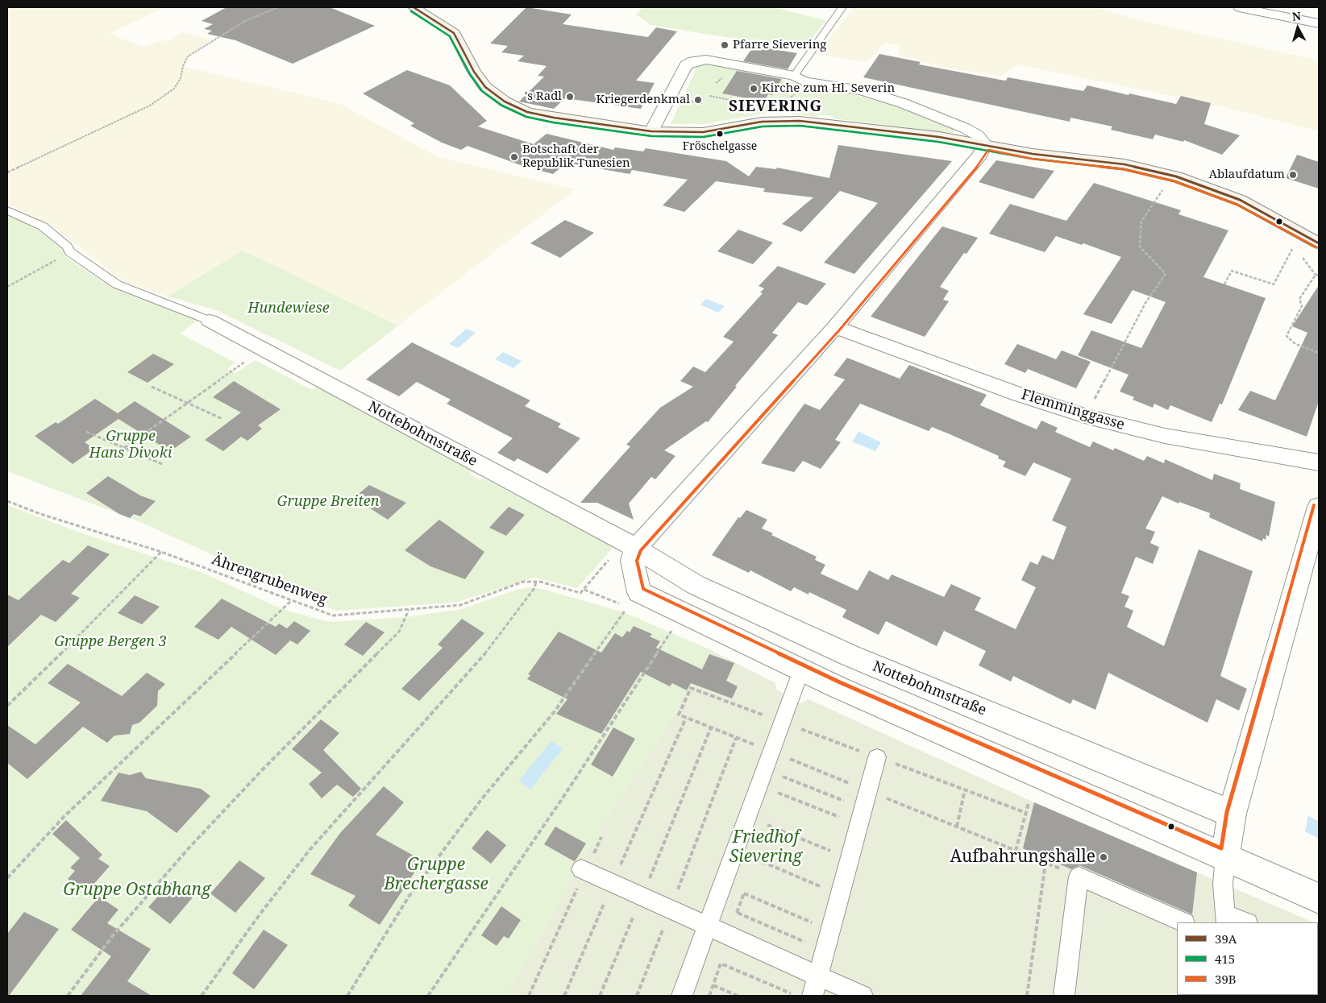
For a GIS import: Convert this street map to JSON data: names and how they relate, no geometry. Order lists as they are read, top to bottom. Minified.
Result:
{"streets":{"street":["Flemminggasse","Nottebohmstraße"],"path":["Ährengrubenweg"]},"districts":["SIEVERING"],"parks":["Hundewiese","Gruppe Hans Divoki","Gruppe Breiten","Gruppe Bergen 3","Friedhof Sievering","Gruppe Brechergasse","Gruppe Ostabhang"],"places":["Pfarre Sievering","Kirche zum Hl. Severin","'s Radl","Kriegerdenkmal","Fröschelgasse","Botschaft der Republik Tunesien","Ablaufdatum","Aufbahrungshalle"],"lines":["transit line 39A","transit line 415","transit line 39B"],"legend":["39A","415","39B"],"north":"top"}
